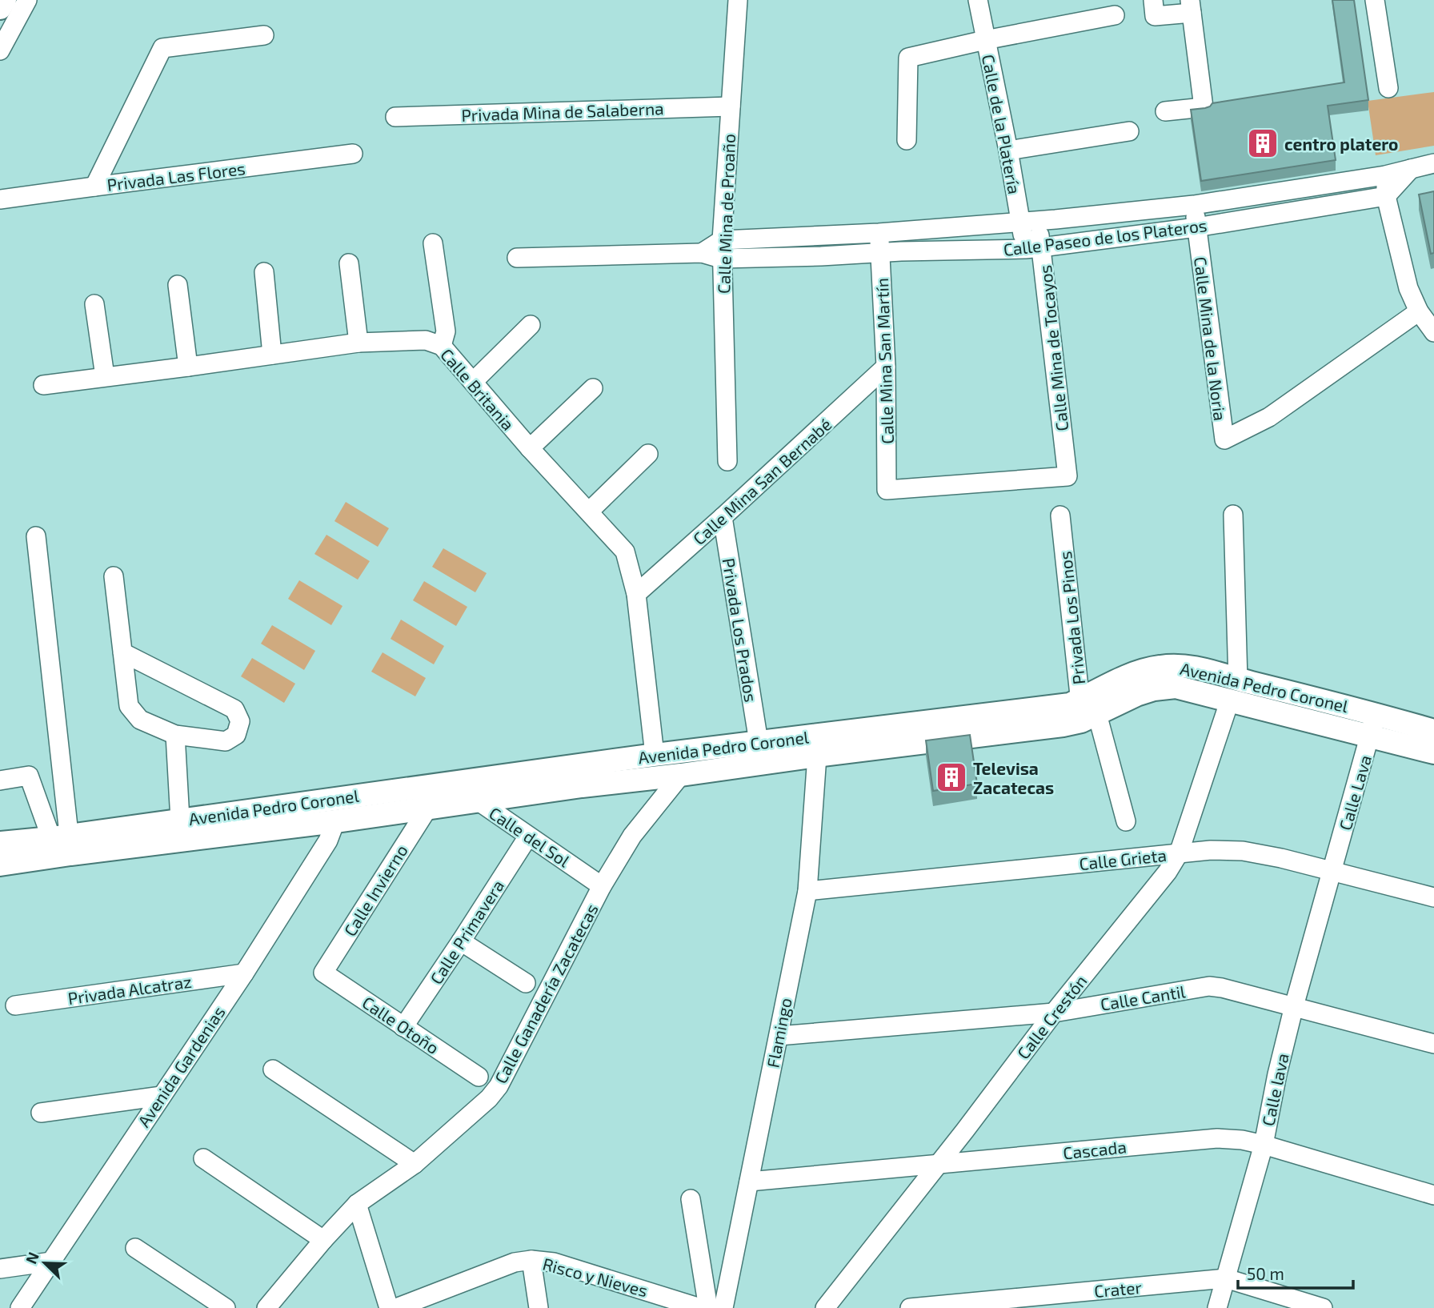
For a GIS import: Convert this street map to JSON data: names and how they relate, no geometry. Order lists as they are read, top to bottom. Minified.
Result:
{"streets":{"main road":["Avenida Pedro Coronel"],"street":["Privada Mina de Salaberna","Calle de la Platería","Privada Las Flores","Calle Mina de Proaño","Calle Paseo de los Plateros","Calle Mina de la Noria","Calle Mina de Tocayos","Calle Mina San Martín","Calle Britania","Calle Mina San Bernabé","Privada Los Pinos","Privada Los Prados","Calle Lava","Calle del Sol","Calle Grieta","Calle Invierno","Calle Primavera","Privada Alcatraz","Calle Ganadería Zacatecas","Calle Cantil","Calle Crestón","Calle Otoño","Flamingo","Avenida Gardenias","Calle lava","Cascada","Risco y Nieves","Crater"]},"crossings":[["Privada Mina de Salaberna","Calle Mina de Proaño"],["Calle de la Platería","Calle Paseo de los Plateros"],["Calle de la Platería","Calle Mina de Tocayos"],["Calle Mina de Proaño","Calle Paseo de los Plateros"],["Calle Paseo de los Plateros","Calle Mina de la Noria"],["Calle Paseo de los Plateros","Calle Mina de Tocayos"],["Calle Paseo de los Plateros","Calle Mina San Martín"],["Calle Mina de Tocayos","Calle Mina San Martín"],["Calle Mina San Martín","Calle Mina San Bernabé"],["Calle Britania","Calle Mina San Bernabé"],["Calle Britania","Avenida Pedro Coronel"],["Calle Mina San Bernabé","Privada Los Prados"],["Privada Los Pinos","Avenida Pedro Coronel"],["Privada Los Prados","Avenida Pedro Coronel"],["Avenida Pedro Coronel","Calle Lava"],["Avenida Pedro Coronel","Calle del Sol"],["Avenida Pedro Coronel","Calle Invierno"],["Avenida Pedro Coronel","Calle Ganadería Zacatecas"],["Avenida Pedro Coronel","Calle Crestón"],["Avenida Pedro Coronel","Flamingo"],["Avenida Pedro Coronel","Avenida Gardenias"],["Calle Lava","Calle Grieta"],["Calle Lava","Calle lava"],["Calle del Sol","Calle Primavera"],["Calle del Sol","Calle Ganadería Zacatecas"],["Calle Grieta","Calle Crestón"],["Calle Grieta","Flamingo"],["Calle Grieta","Calle lava"],["Calle Invierno","Calle Otoño"],["Calle Primavera","Calle Otoño"],["Privada Alcatraz","Avenida Gardenias"],["Calle Cantil","Calle Crestón"],["Calle Cantil","Flamingo"],["Calle Cantil","Calle lava"],["Calle Crestón","Cascada"],["Flamingo","Cascada"],["Calle lava","Cascada"],["Calle lava","Crater"]],"places":{"building":["centro platero","Televisa Zacatecas"]},"scale_bar":"50 m","north":"top left"}
